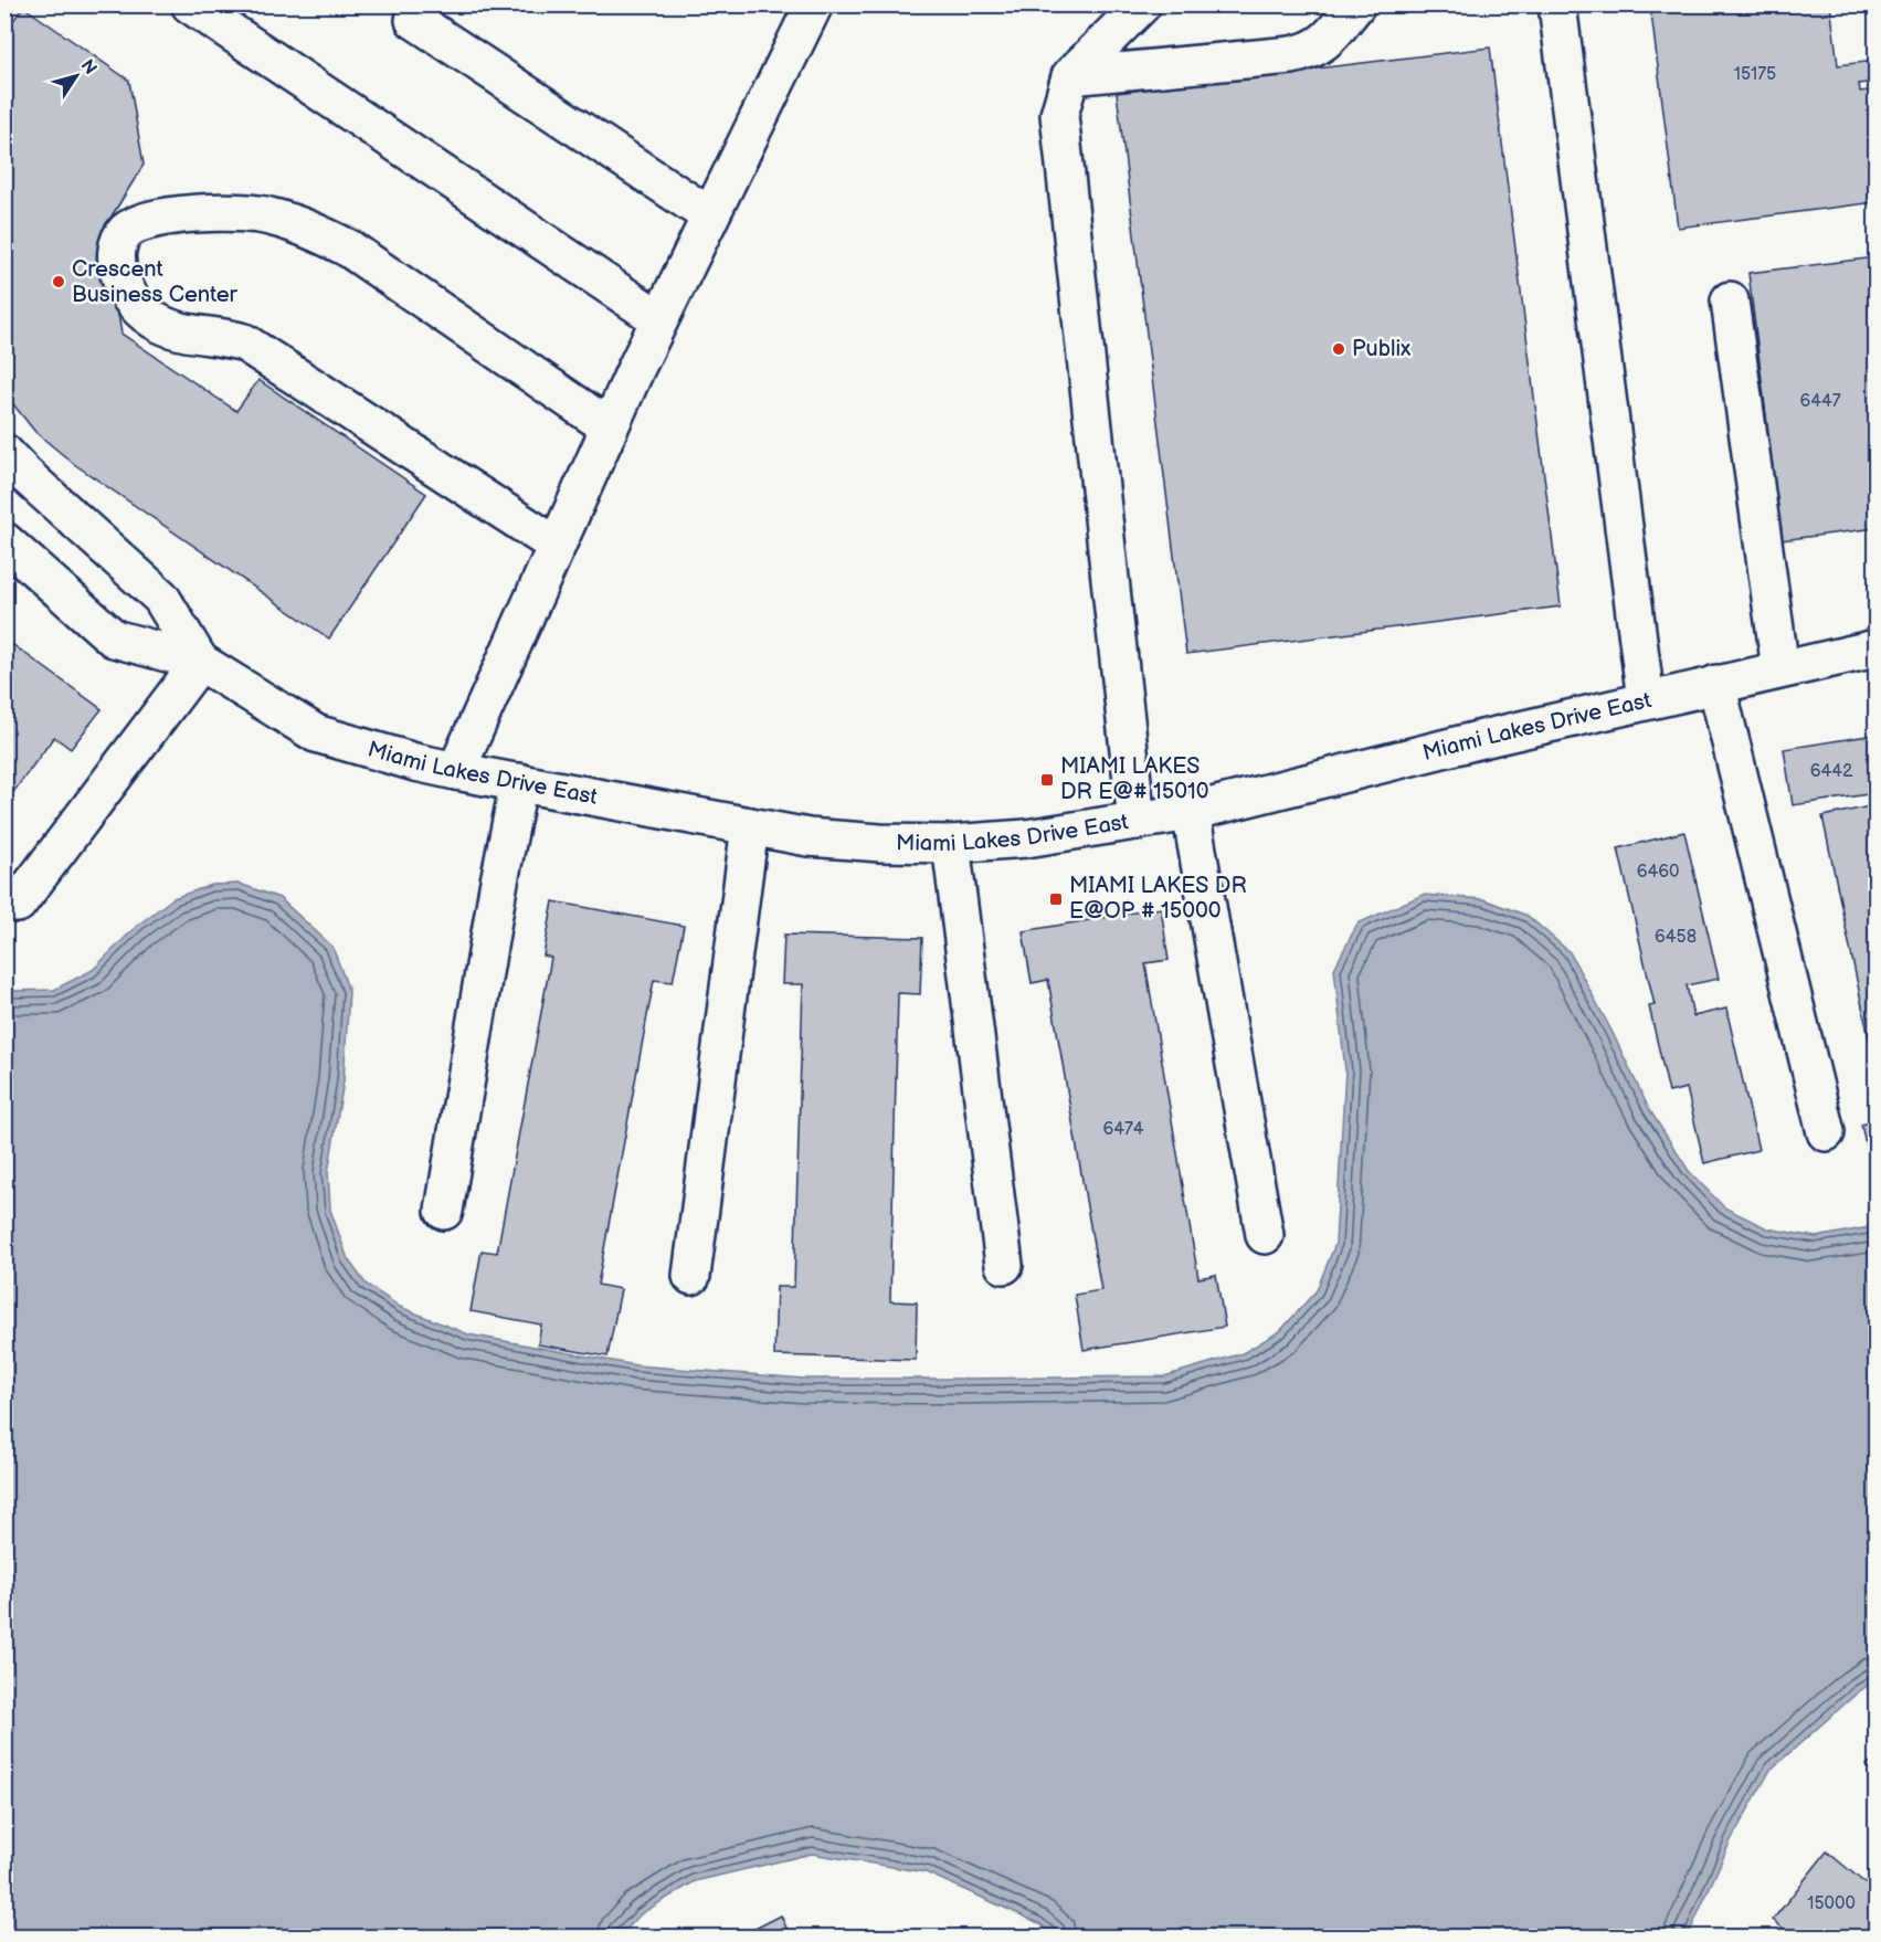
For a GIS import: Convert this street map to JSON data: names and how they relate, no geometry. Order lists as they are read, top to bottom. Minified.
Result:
{"streets":{"main road":["Miami Lakes Drive East"]},"places":{"other":["Crescent Business Center","Publix"],"transit":["MIAMI LAKES DR E@# 15010","MIAMI LAKES DR E@OP # 15000"]},"house_numbers":["15175","6447","6442","6460","6458","6474","15000"],"north":"top right"}
